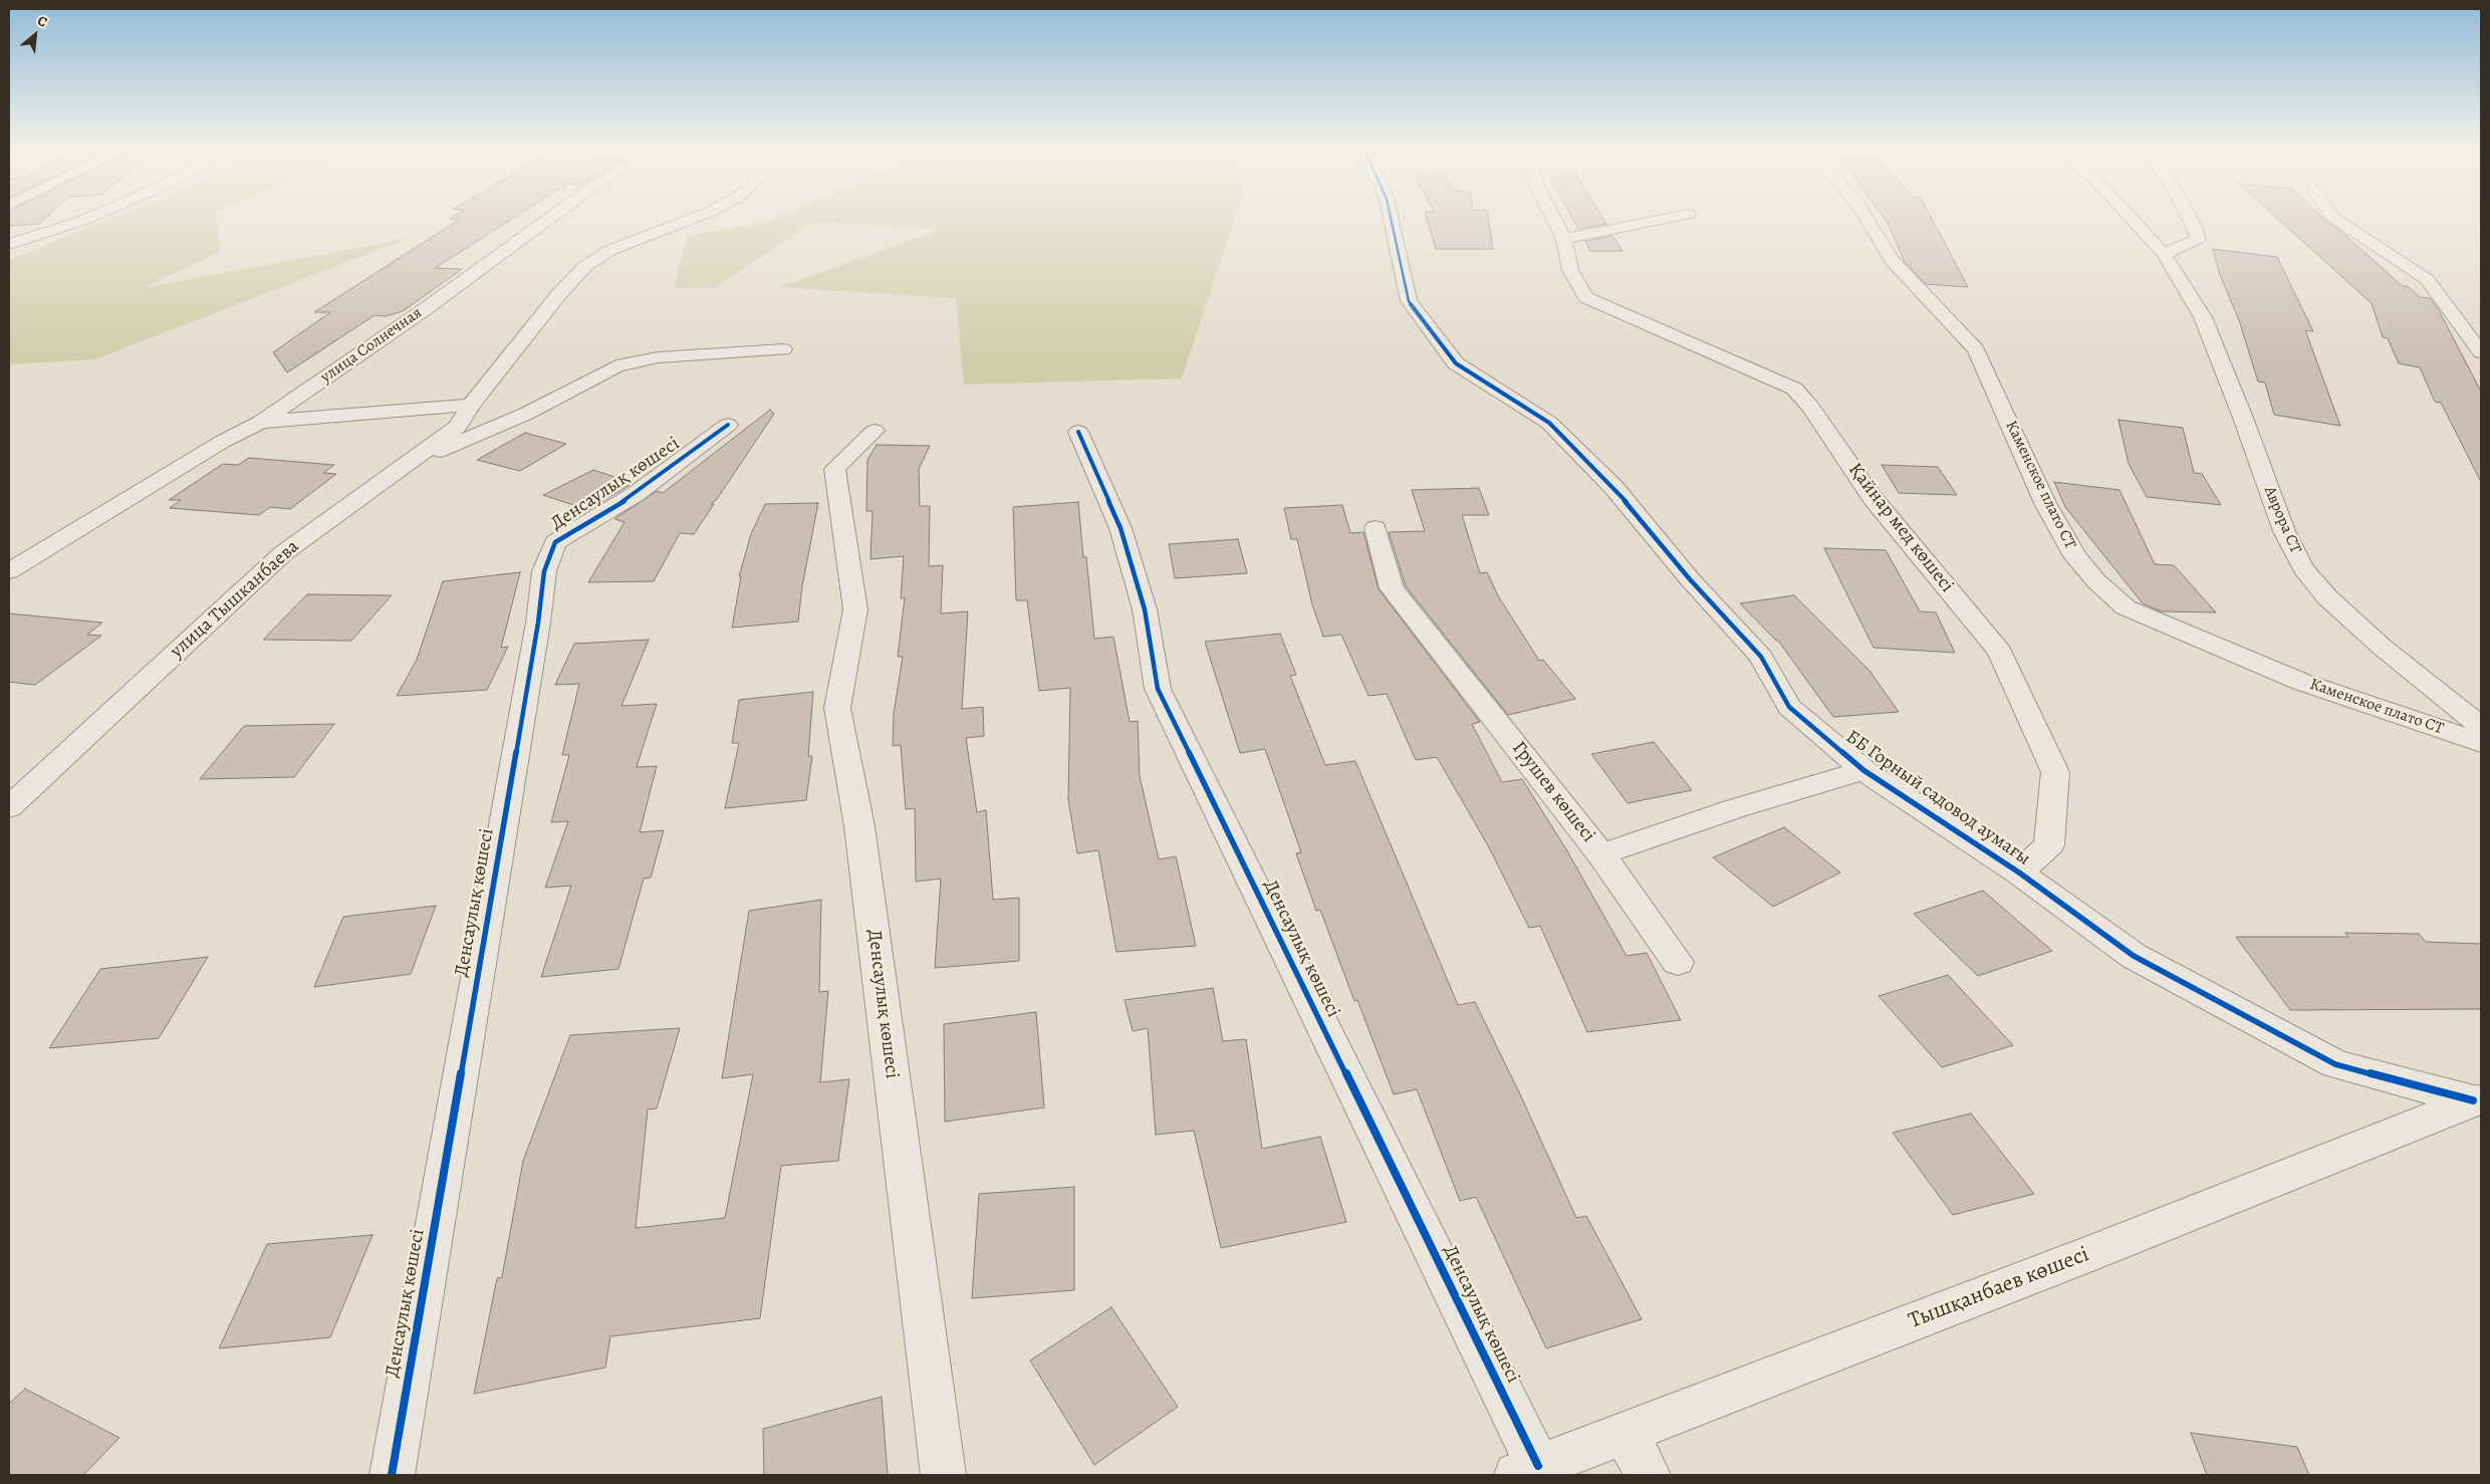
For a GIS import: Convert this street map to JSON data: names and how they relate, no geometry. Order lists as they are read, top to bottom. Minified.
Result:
{"streets":{"street":["улица Солнечная","Денсаулық көшесі","Каменское плато СТ","Аврора СТ","Қайнар мед көшесі","улица Тышканбаева","Грушев көшесі","ББ Горный садовод аумағы","Тышқанбаев көшесі"]},"crossings":[["Денсаулық көшесі","Тышқанбаев көшесі"],["Қайнар мед көшесі","ББ Горный садовод аумағы"],["Грушев көшесі","ББ Горный садовод аумағы"],["ББ Горный садовод аумағы","Тышқанбаев көшесі"]],"north":"top right"}
